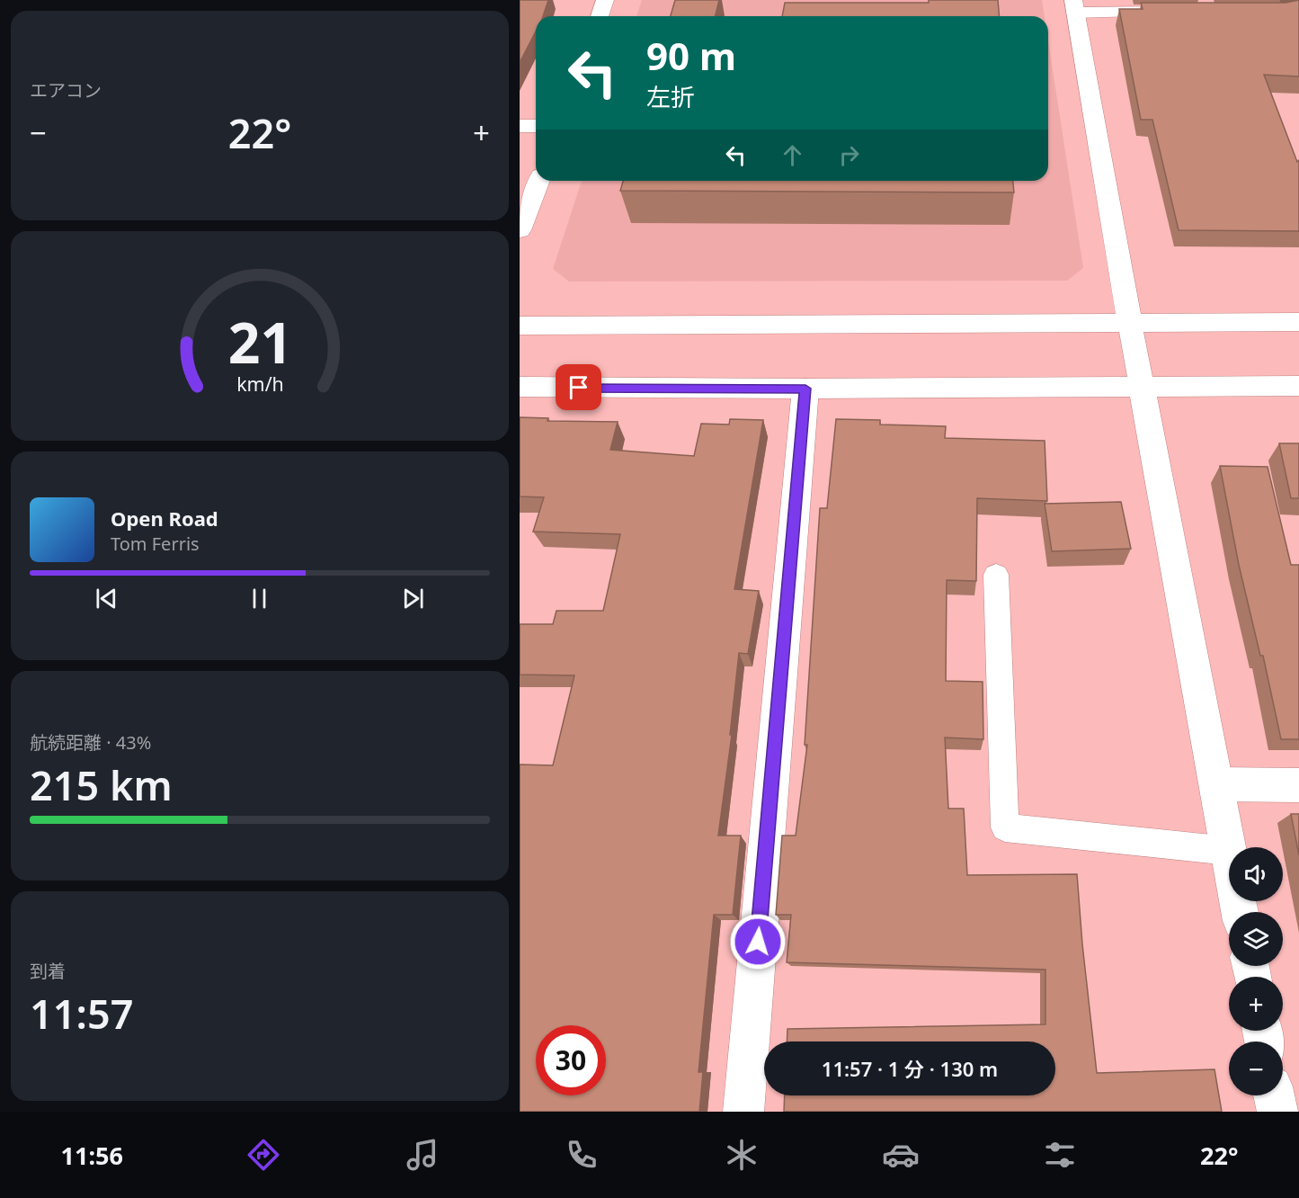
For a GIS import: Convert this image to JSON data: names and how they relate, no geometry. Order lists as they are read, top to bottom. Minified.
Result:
{"page":{"tile":["エアコン",["航続距離 · 43%","215 km"],["到着","11:57"]],"turn":["90 m","左折"],"heat":["−","22°","+"],"song":["Open Road","Tom Ferris"],"map_buttons":["+","−"],"limit":"30","trip":"11:57 · 1 分 · 130 m","tabs":["11:56","22°"],"gauge":["21","km/h"]}}
